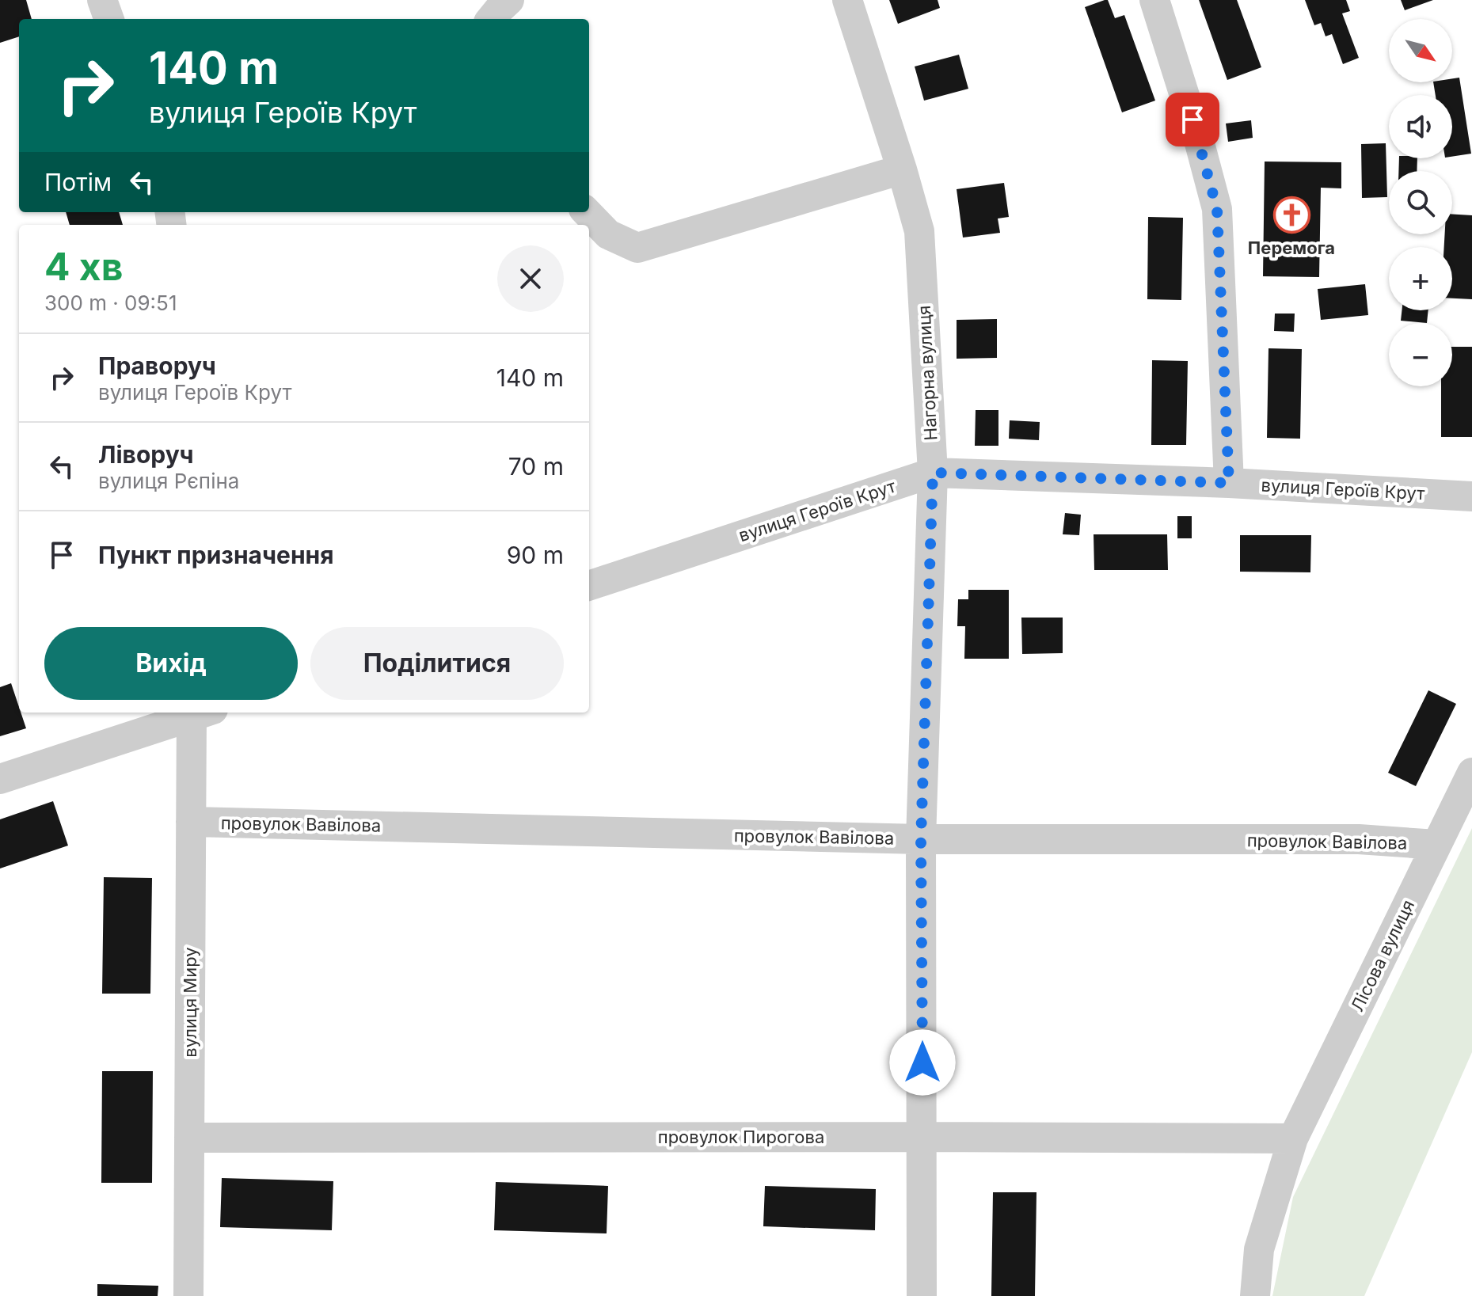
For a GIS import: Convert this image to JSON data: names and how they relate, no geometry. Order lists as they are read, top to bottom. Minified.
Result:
{"streets":{"street":["Нагорна вулиця","вулиця Героїв Крут","провулок Вавілова","Лісова вулиця","вулиця Миру","провулок Пирогова"]},"crossings":[["Нагорна вулиця","вулиця Героїв Крут"],["Нагорна вулиця","провулок Вавілова"],["Нагорна вулиця","провулок Пирогова"],["провулок Вавілова","Лісова вулиця"],["провулок Вавілова","вулиця Миру"],["Лісова вулиця","провулок Пирогова"],["вулиця Миру","провулок Пирогова"]],"places":{"church":["Перемога"]},"north":"bottom right","page":{"map_buttons":["+","−"],"turn":["140 m","вулиця Героїв Крут"],"then":"Потім","heading":["4 хв","300 m · 09:51"],"list":[{"name":"Праворуч","note":"вулиця Героїв Крут","value":"140 m"},{"name":"Ліворуч","note":"вулиця Рєпіна","value":"70 m"},{"name":"Пункт призначення","value":"90 m"}],"buttons":["Вихід","Поділитися"]}}
